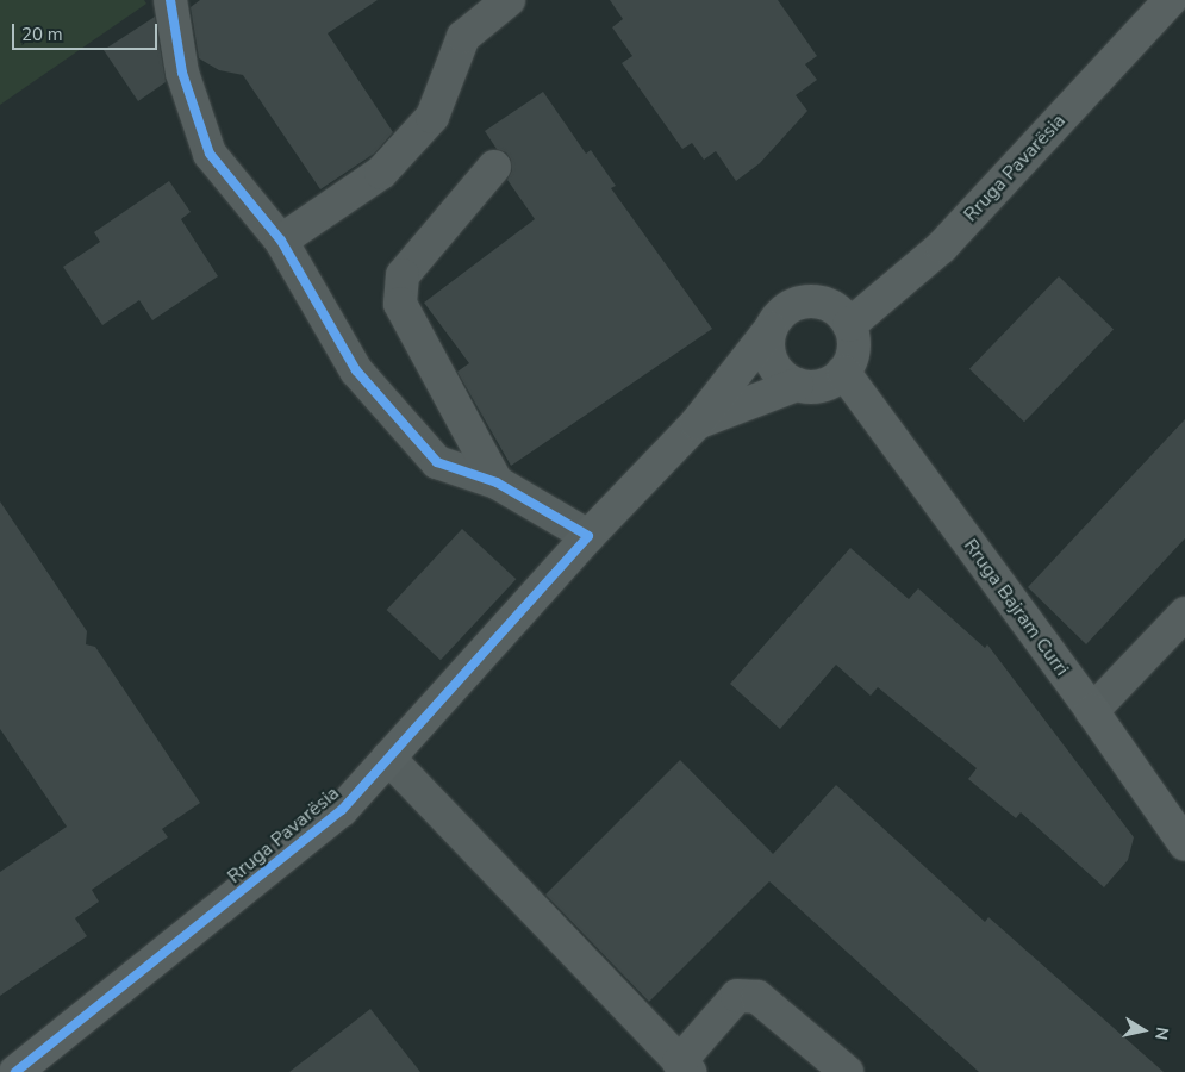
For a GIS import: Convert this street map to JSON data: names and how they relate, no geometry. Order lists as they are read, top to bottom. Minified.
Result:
{"streets":{"main road":["Rruga Pavarësia","Rruga Bajram Curri"]},"crossings":[["Rruga Pavarësia","Rruga Bajram Curri"]],"scale_bar":"20 m","north":"right"}
